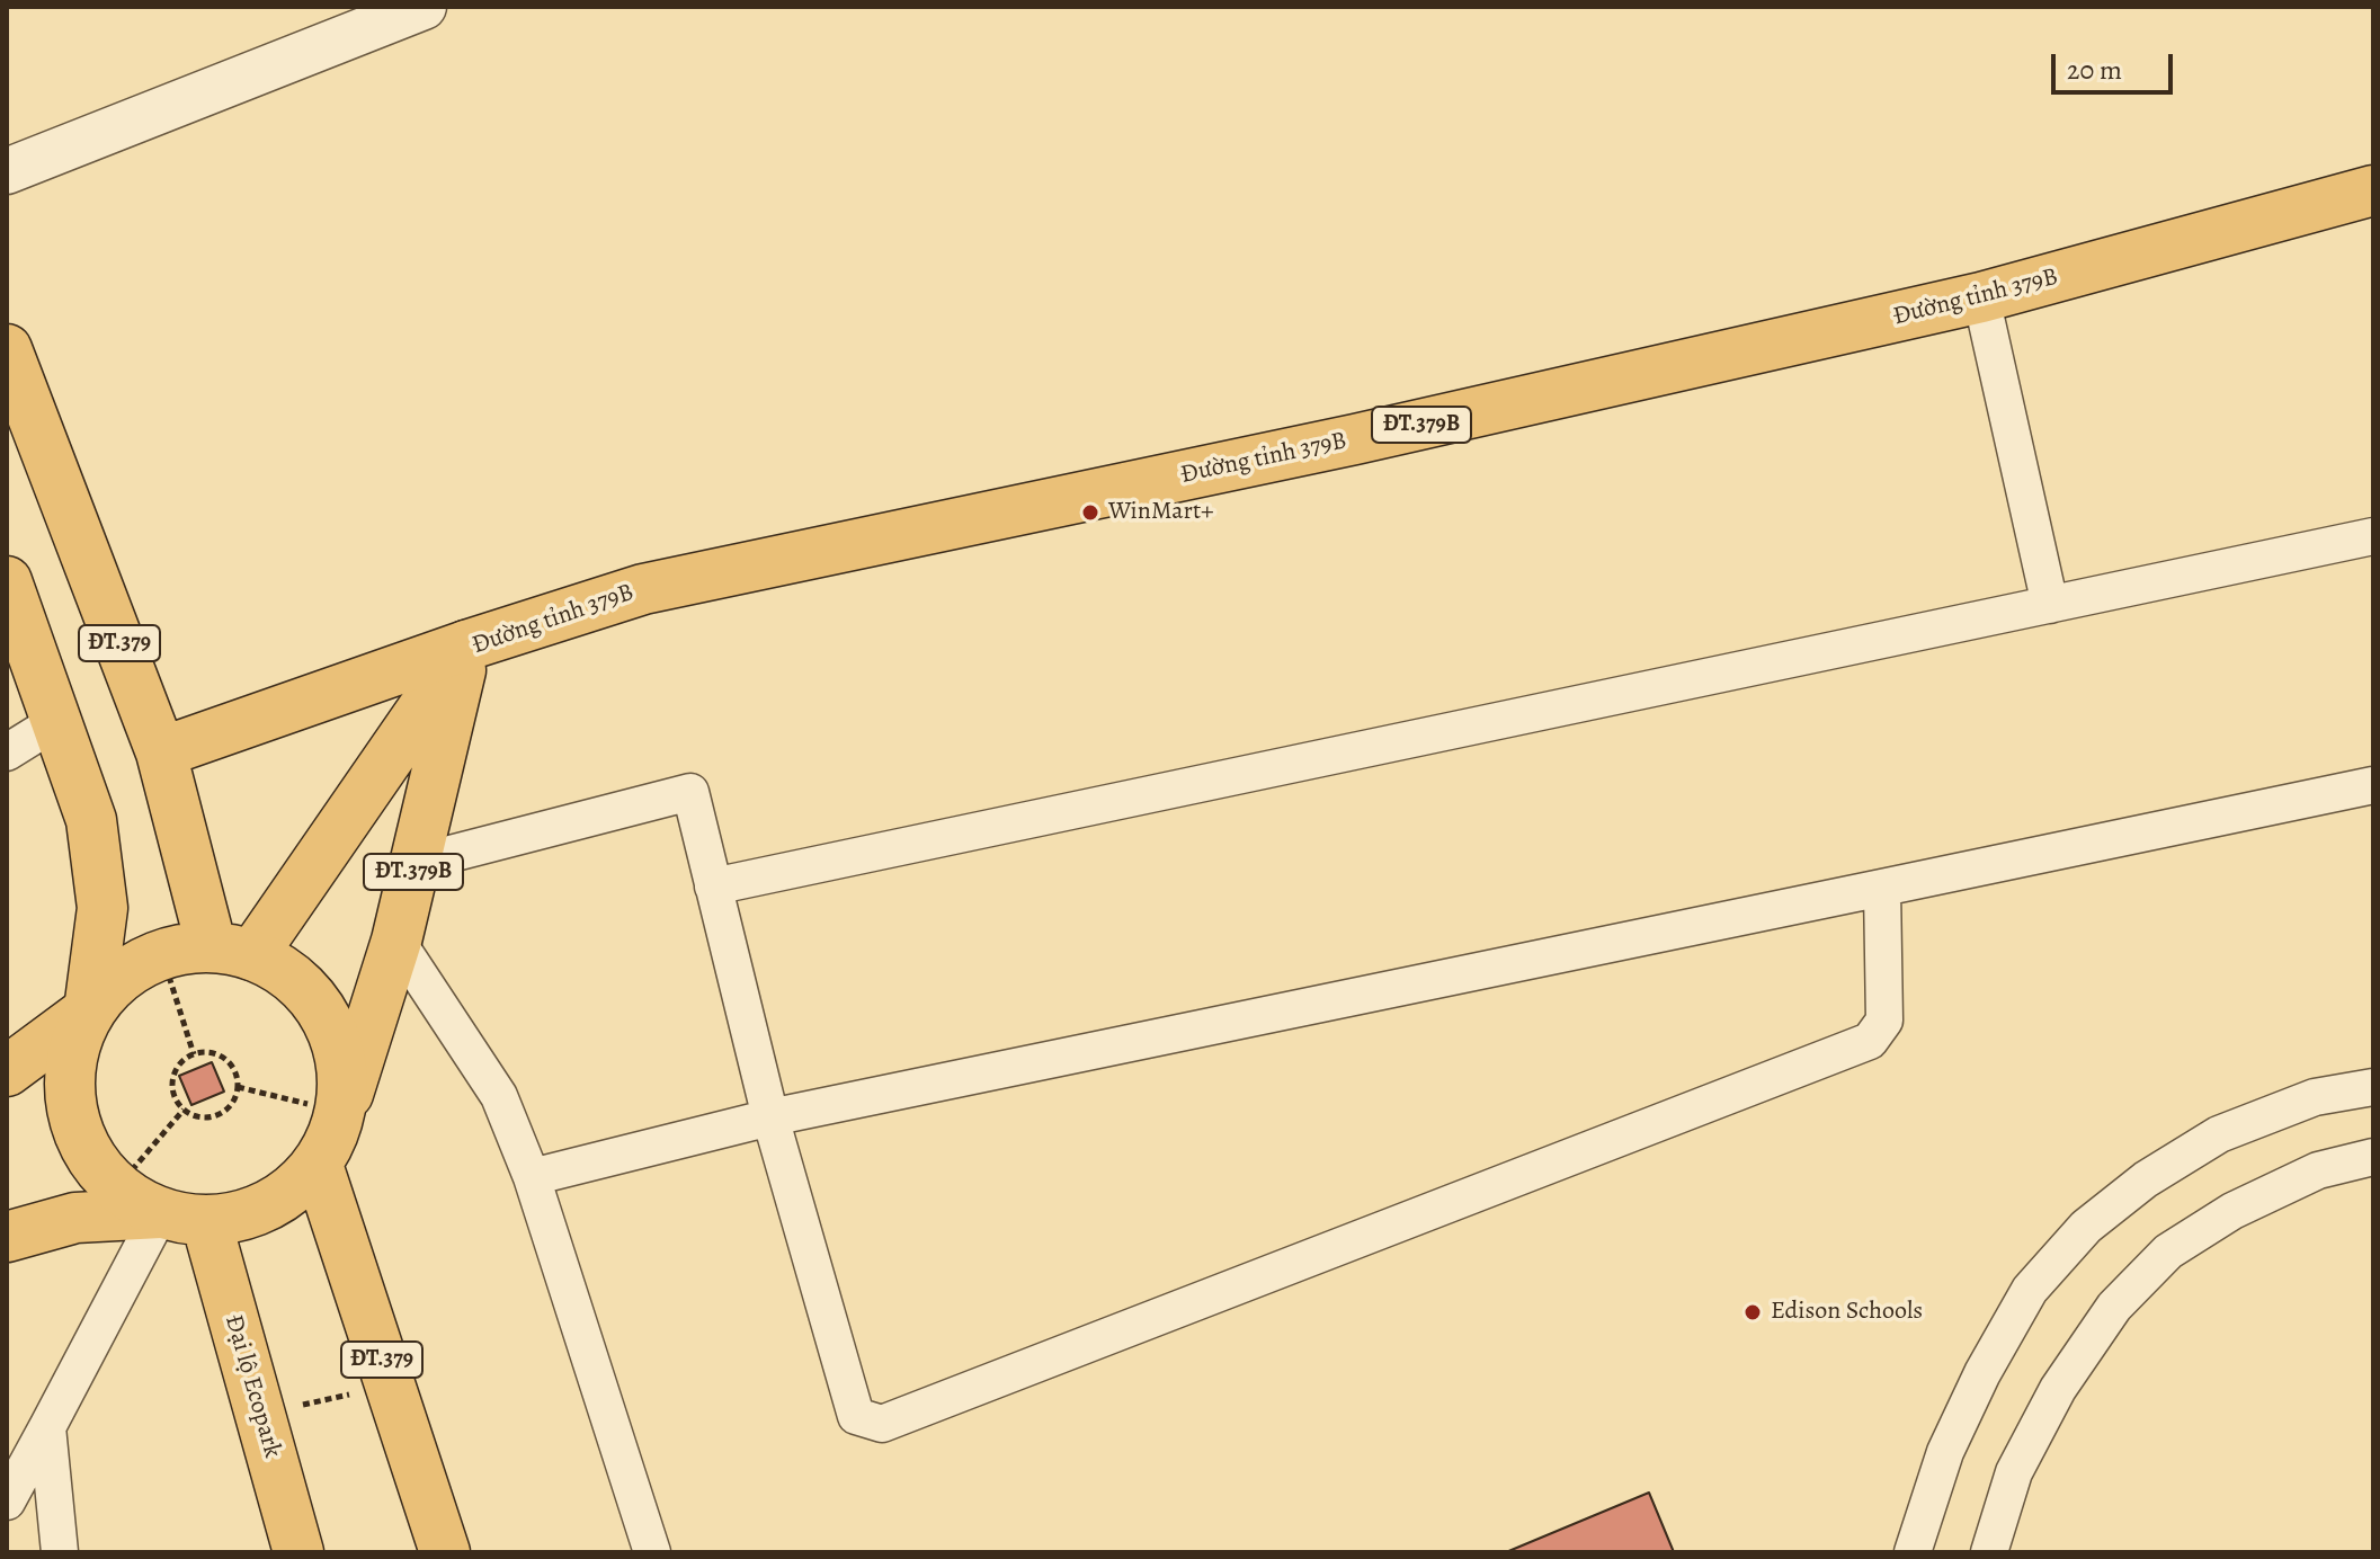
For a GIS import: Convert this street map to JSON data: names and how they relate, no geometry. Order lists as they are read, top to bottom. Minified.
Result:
{"streets":{"main road":["Đường tỉnh 379B","ĐT.379B","ĐT.379","Đại lộ Ecopark"]},"crossings":[["Đường tỉnh 379B","ĐT.379B"],["Đường tỉnh 379B","ĐT.379"]],"places":["WinMart+","Edison Schools"],"scale_bar":"20 m"}
